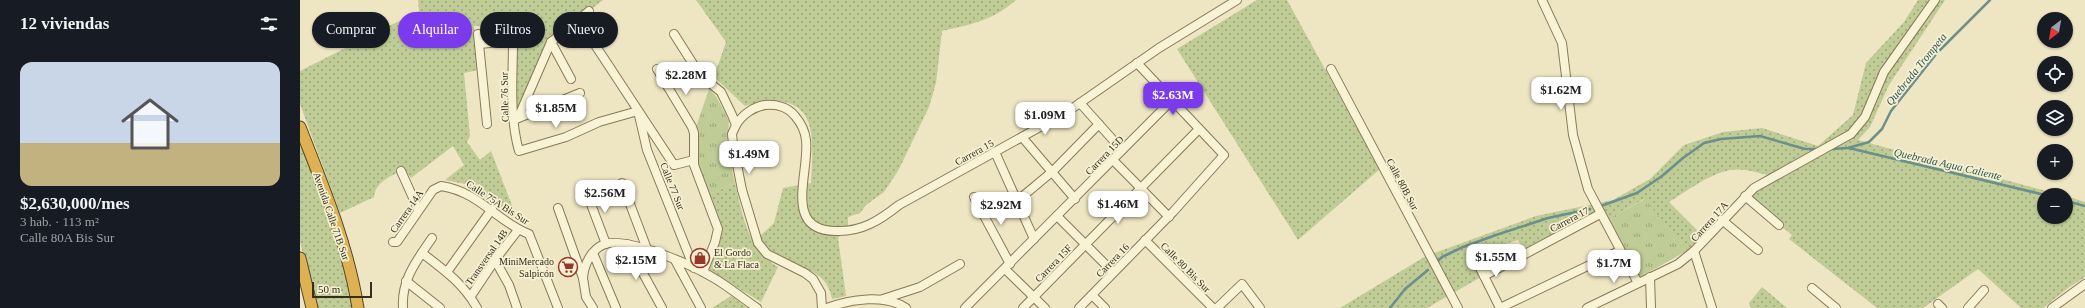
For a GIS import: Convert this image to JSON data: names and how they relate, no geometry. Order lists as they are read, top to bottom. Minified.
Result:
{"streets":{"highway":["Avenida Calle 71B Sur"],"street":["Calle 76 Sur","Carrera 15","Carrera 15D","Calle 80B Sur","Calle 77 Sur","Calle 75A Bis Sur","Carrera 14A","Carrera 17","Carrera 17A","Transversal 14B","Carrera 16","Carrera 15F","Calle 80 Bis Sur"]},"crossings":[["Calle 76 Sur","Calle 77 Sur"],["Calle 75A Bis Sur","Carrera 14A"],["Calle 75A Bis Sur","Transversal 14B"],["Carrera 16","Carrera 15F"],["Carrera 16","Calle 80 Bis Sur"]],"water":["Quebrada Trompeta","Quebrada Agua Caliente"],"places":{"shop":["El Gordo & La Flaca"],"supermarket":["MiniMercado Salpicón"]},"scale_bar":"50 m","north":"bottom left","page":{"heading":"12 viviendas","map_buttons":["+","−"],"chip":["Comprar","Alquilar","Filtros","Nuevo"],"list":[{"name":"$2,630,000/mes","note":"3 hab. · 113 m² · Calle 80A Bis Sur"}],"price":["$2.28M","$1.62M","$2.63M","$1.85M","$1.09M","$1.49M","$2.56M","$1.46M","$2.92M","$1.55M","$2.15M","$1.7M"],"scale":"50 m"}}
